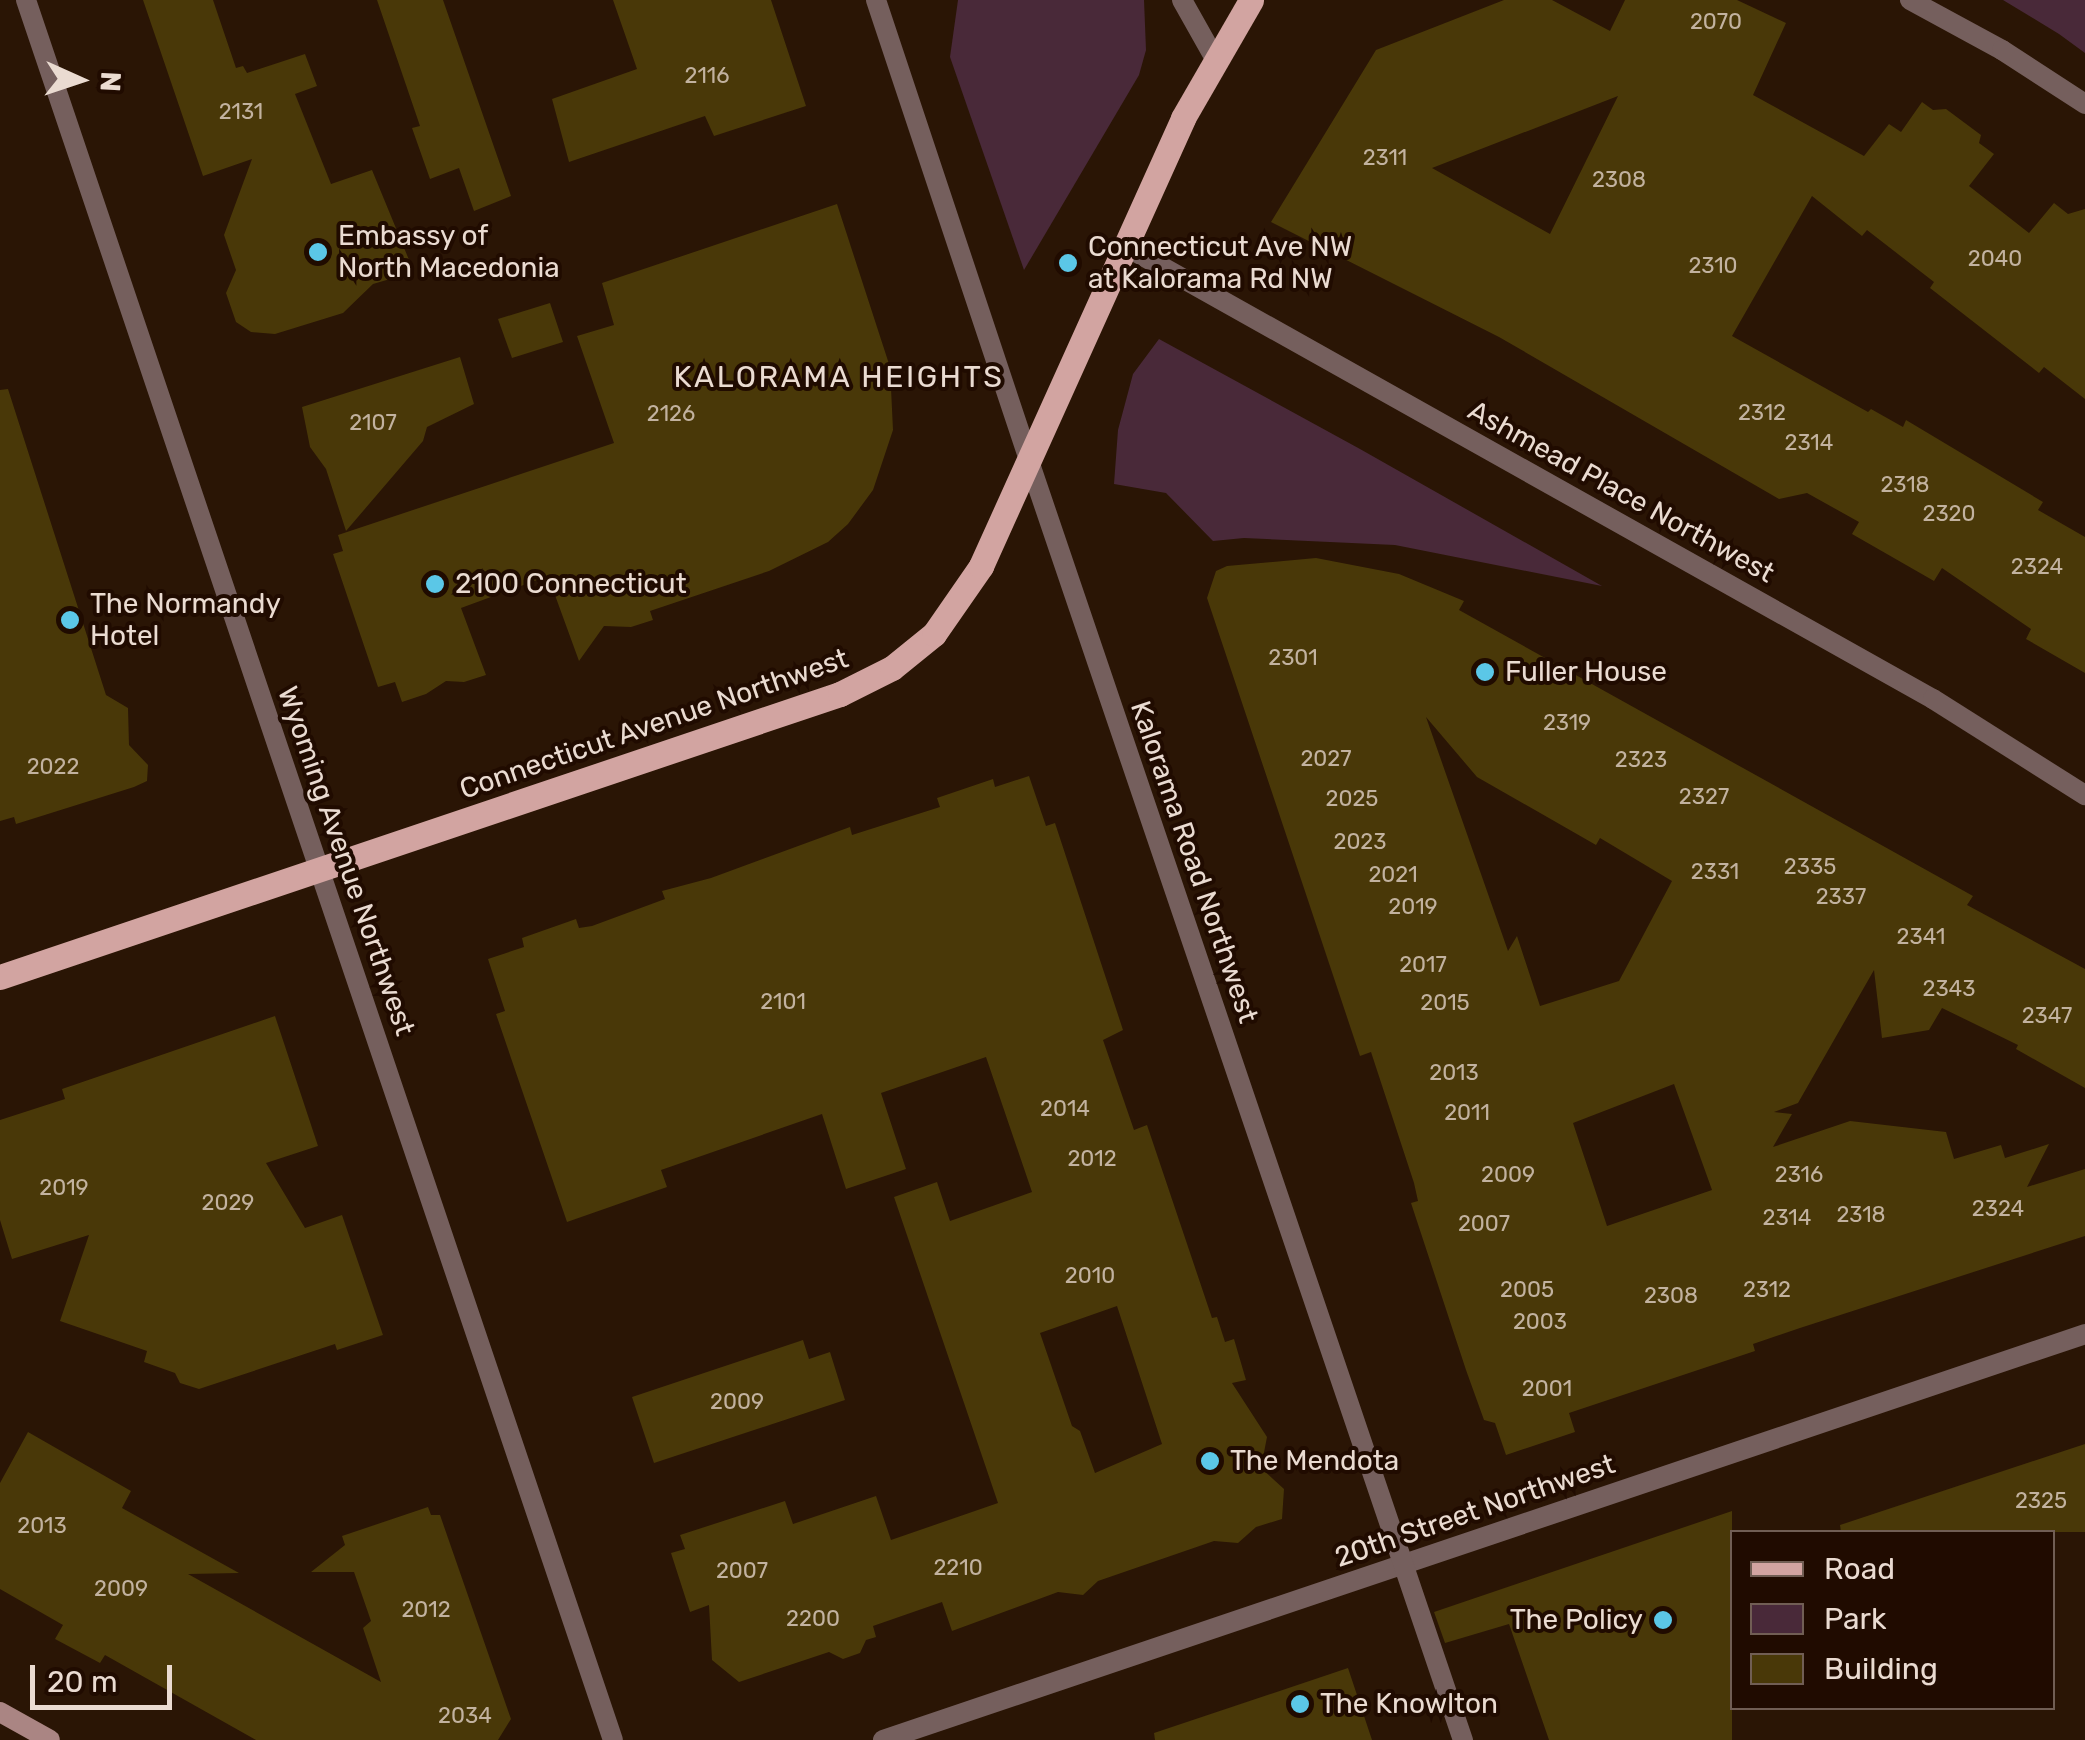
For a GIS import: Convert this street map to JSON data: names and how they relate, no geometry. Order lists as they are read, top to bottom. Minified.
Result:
{"streets":{"main road":["Connecticut Avenue Northwest"],"street":["Ashmead Place Northwest","Wyoming Avenue Northwest","Kalorama Road Northwest","20th Street Northwest"]},"crossings":[["Ashmead Place Northwest","Connecticut Avenue Northwest"],["Connecticut Avenue Northwest","Wyoming Avenue Northwest"],["Connecticut Avenue Northwest","Kalorama Road Northwest"],["Kalorama Road Northwest","20th Street Northwest"]],"districts":["KALORAMA HEIGHTS"],"places":["Embassy of North Macedonia","Connecticut Ave NW at Kalorama Rd NW","2100 Connecticut","The Normandy Hotel","Fuller House","The Mendota","The Policy","The Knowlton"],"house_numbers":["2070","2116","2131","2311","2308","2040","2310","2312","2126","2107","2314","2318","2320","2324","2301","2319","2027","2323","2022","2327","2025","2023","2335","2331","2021","2337","2019","2341","2017","2343","2101","2015","2347","2013","2014","2011","2012","2009","2316","2019","2029","2324","2318","2314","2007","2010","2005","2312","2308","2003","2001","2009","2325","2013","2210","2007","2009","2012","2200","2034"],"legend":["Road","Park","Building"],"scale_bar":"20 m","north":"right"}
